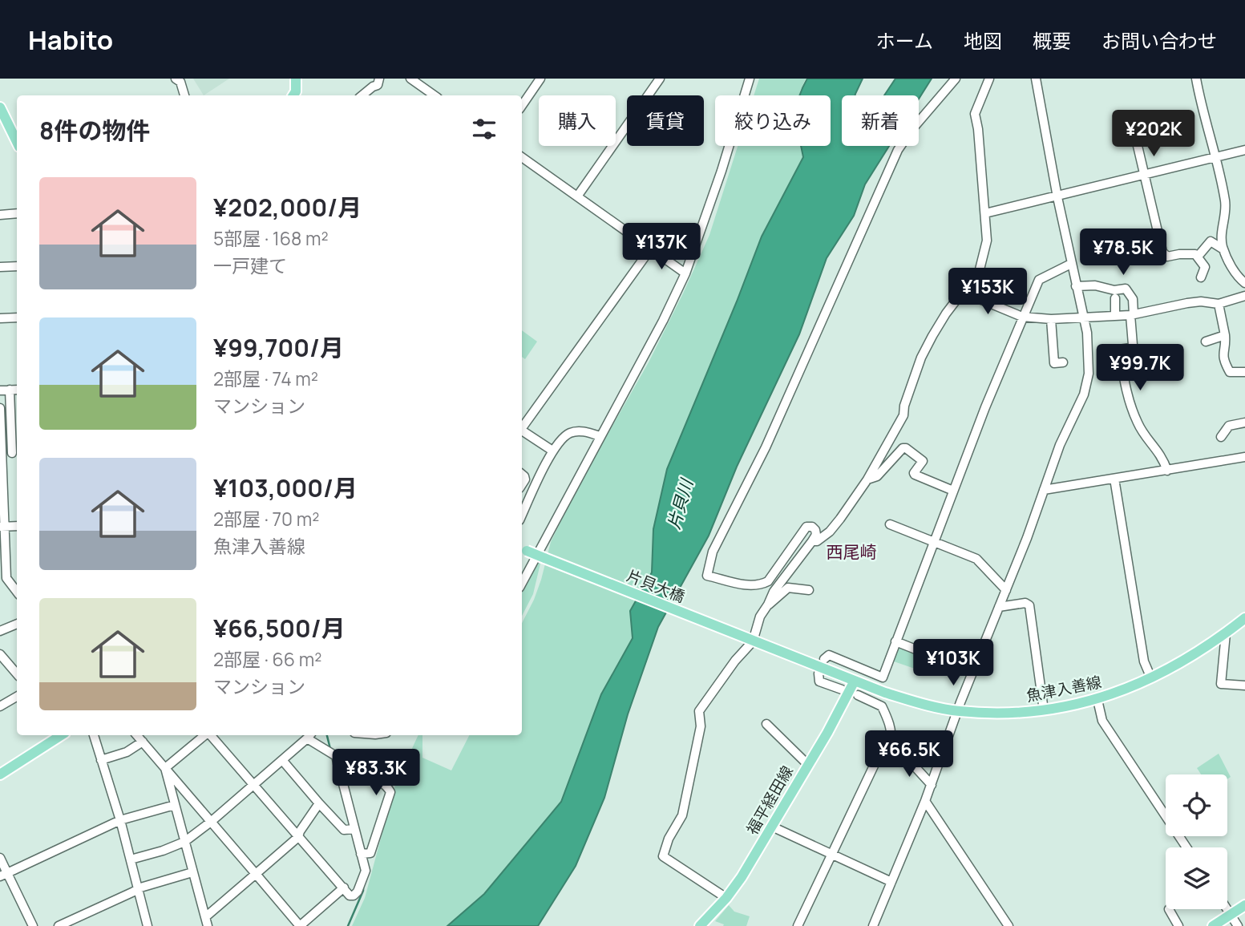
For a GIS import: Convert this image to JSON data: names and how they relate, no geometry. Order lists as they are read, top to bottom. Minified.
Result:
{"streets":{"main road":["片貝大橋","魚津入善線","福平経田線"]},"crossings":[["片貝大橋","魚津入善線"],["魚津入善線","福平経田線"]],"districts":["西尾崎"],"water":["片貝川"],"page":{"header":"Habito","nav":["ホーム","地図","概要","お問い合わせ"],"chip":["購入","賃貸","絞り込み","新着"],"heading":"8件の物件","price":["¥202K","¥137K","¥78.5K","¥153K","¥99.7K","¥103K","¥66.5K","¥83.3K"],"list":[{"name":"¥202,000/月","note":"5部屋 · 168 m² · 一戸建て"},{"name":"¥99,700/月","note":"2部屋 · 74 m² · マンション"},{"name":"¥103,000/月","note":"2部屋 · 70 m² · 魚津入善線"},{"name":"¥66,500/月","note":"2部屋 · 66 m² · マンション"}]}}
